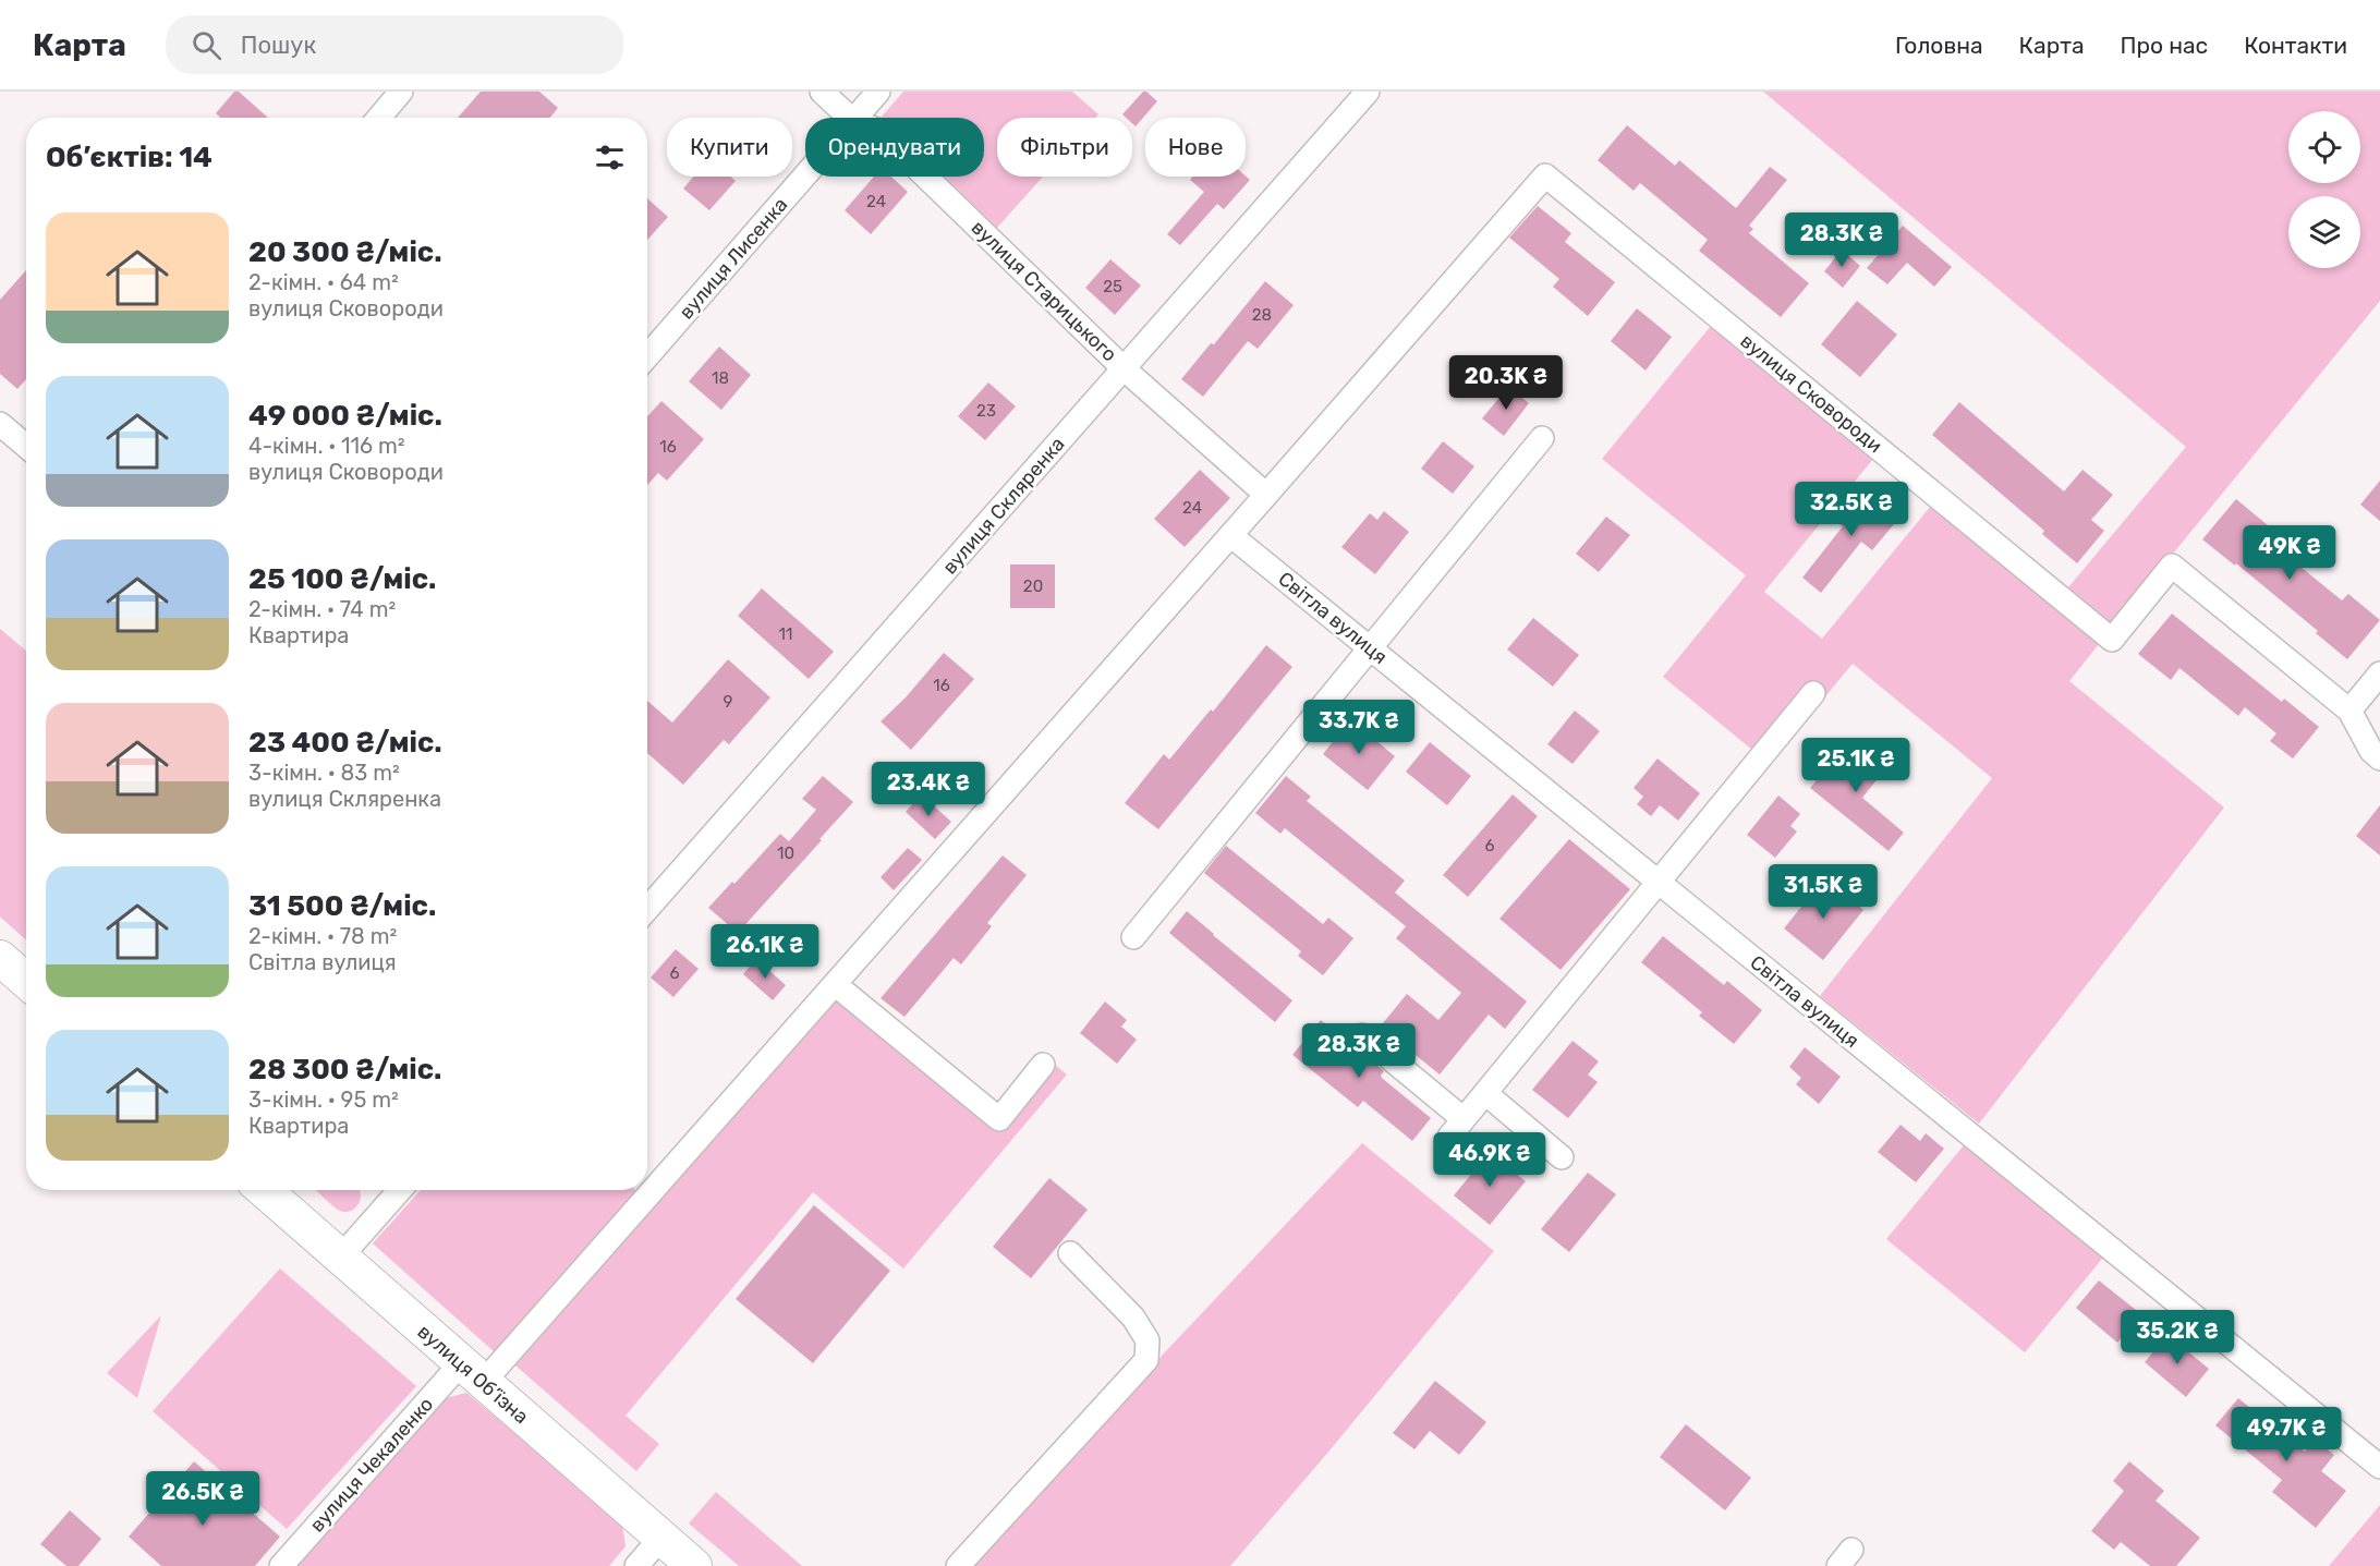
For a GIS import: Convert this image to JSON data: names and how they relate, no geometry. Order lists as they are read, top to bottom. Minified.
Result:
{"streets":{"highway":["вулиця Об’їзна"],"street":["вулиця Лисенка","вулиця Старицького","вулиця Сковороди","вулиця Скляренка","Світла вулиця","вулиця Чекаленко"]},"crossings":[["вулиця Старицького","вулиця Сковороди"],["вулиця Старицького","вулиця Скляренка"],["вулиця Старицького","вулиця Чекаленко"],["вулиця Сковороди","вулиця Чекаленко"],["Світла вулиця","вулиця Чекаленко"],["вулиця Об’їзна","вулиця Чекаленко"]],"house_numbers":["24","25","28","18","23","16","24","20","11","16","9","6","10","6"],"page":{"header":"Карта","search":"Пошук","nav":["Головна","Карта","Про нас","Контакти"],"chip":["Купити","Орендувати","Фільтри","Нове"],"heading":"Об’єктів: 14","list":[{"name":"20 300 ₴/міс.","note":"2-кімн. · 64 m² · вулиця Сковороди"},{"name":"49 000 ₴/міс.","note":"4-кімн. · 116 m² · вулиця Сковороди"},{"name":"25 100 ₴/міс.","note":"2-кімн. · 74 m² · Квартира"},{"name":"23 400 ₴/міс.","note":"3-кімн. · 83 m² · вулиця Скляренка"},{"name":"31 500 ₴/міс.","note":"2-кімн. · 78 m² · Світла вулиця"},{"name":"28 300 ₴/міс.","note":"3-кімн. · 95 m² · Квартира"}],"price":["28.3K ₴","20.3K ₴","32.5K ₴","49K ₴","33.7K ₴","25.1K ₴","23.4K ₴","31.5K ₴","26.1K ₴","28.3K ₴","46.9K ₴","35.2K ₴","49.7K ₴","26.5K ₴"]}}
